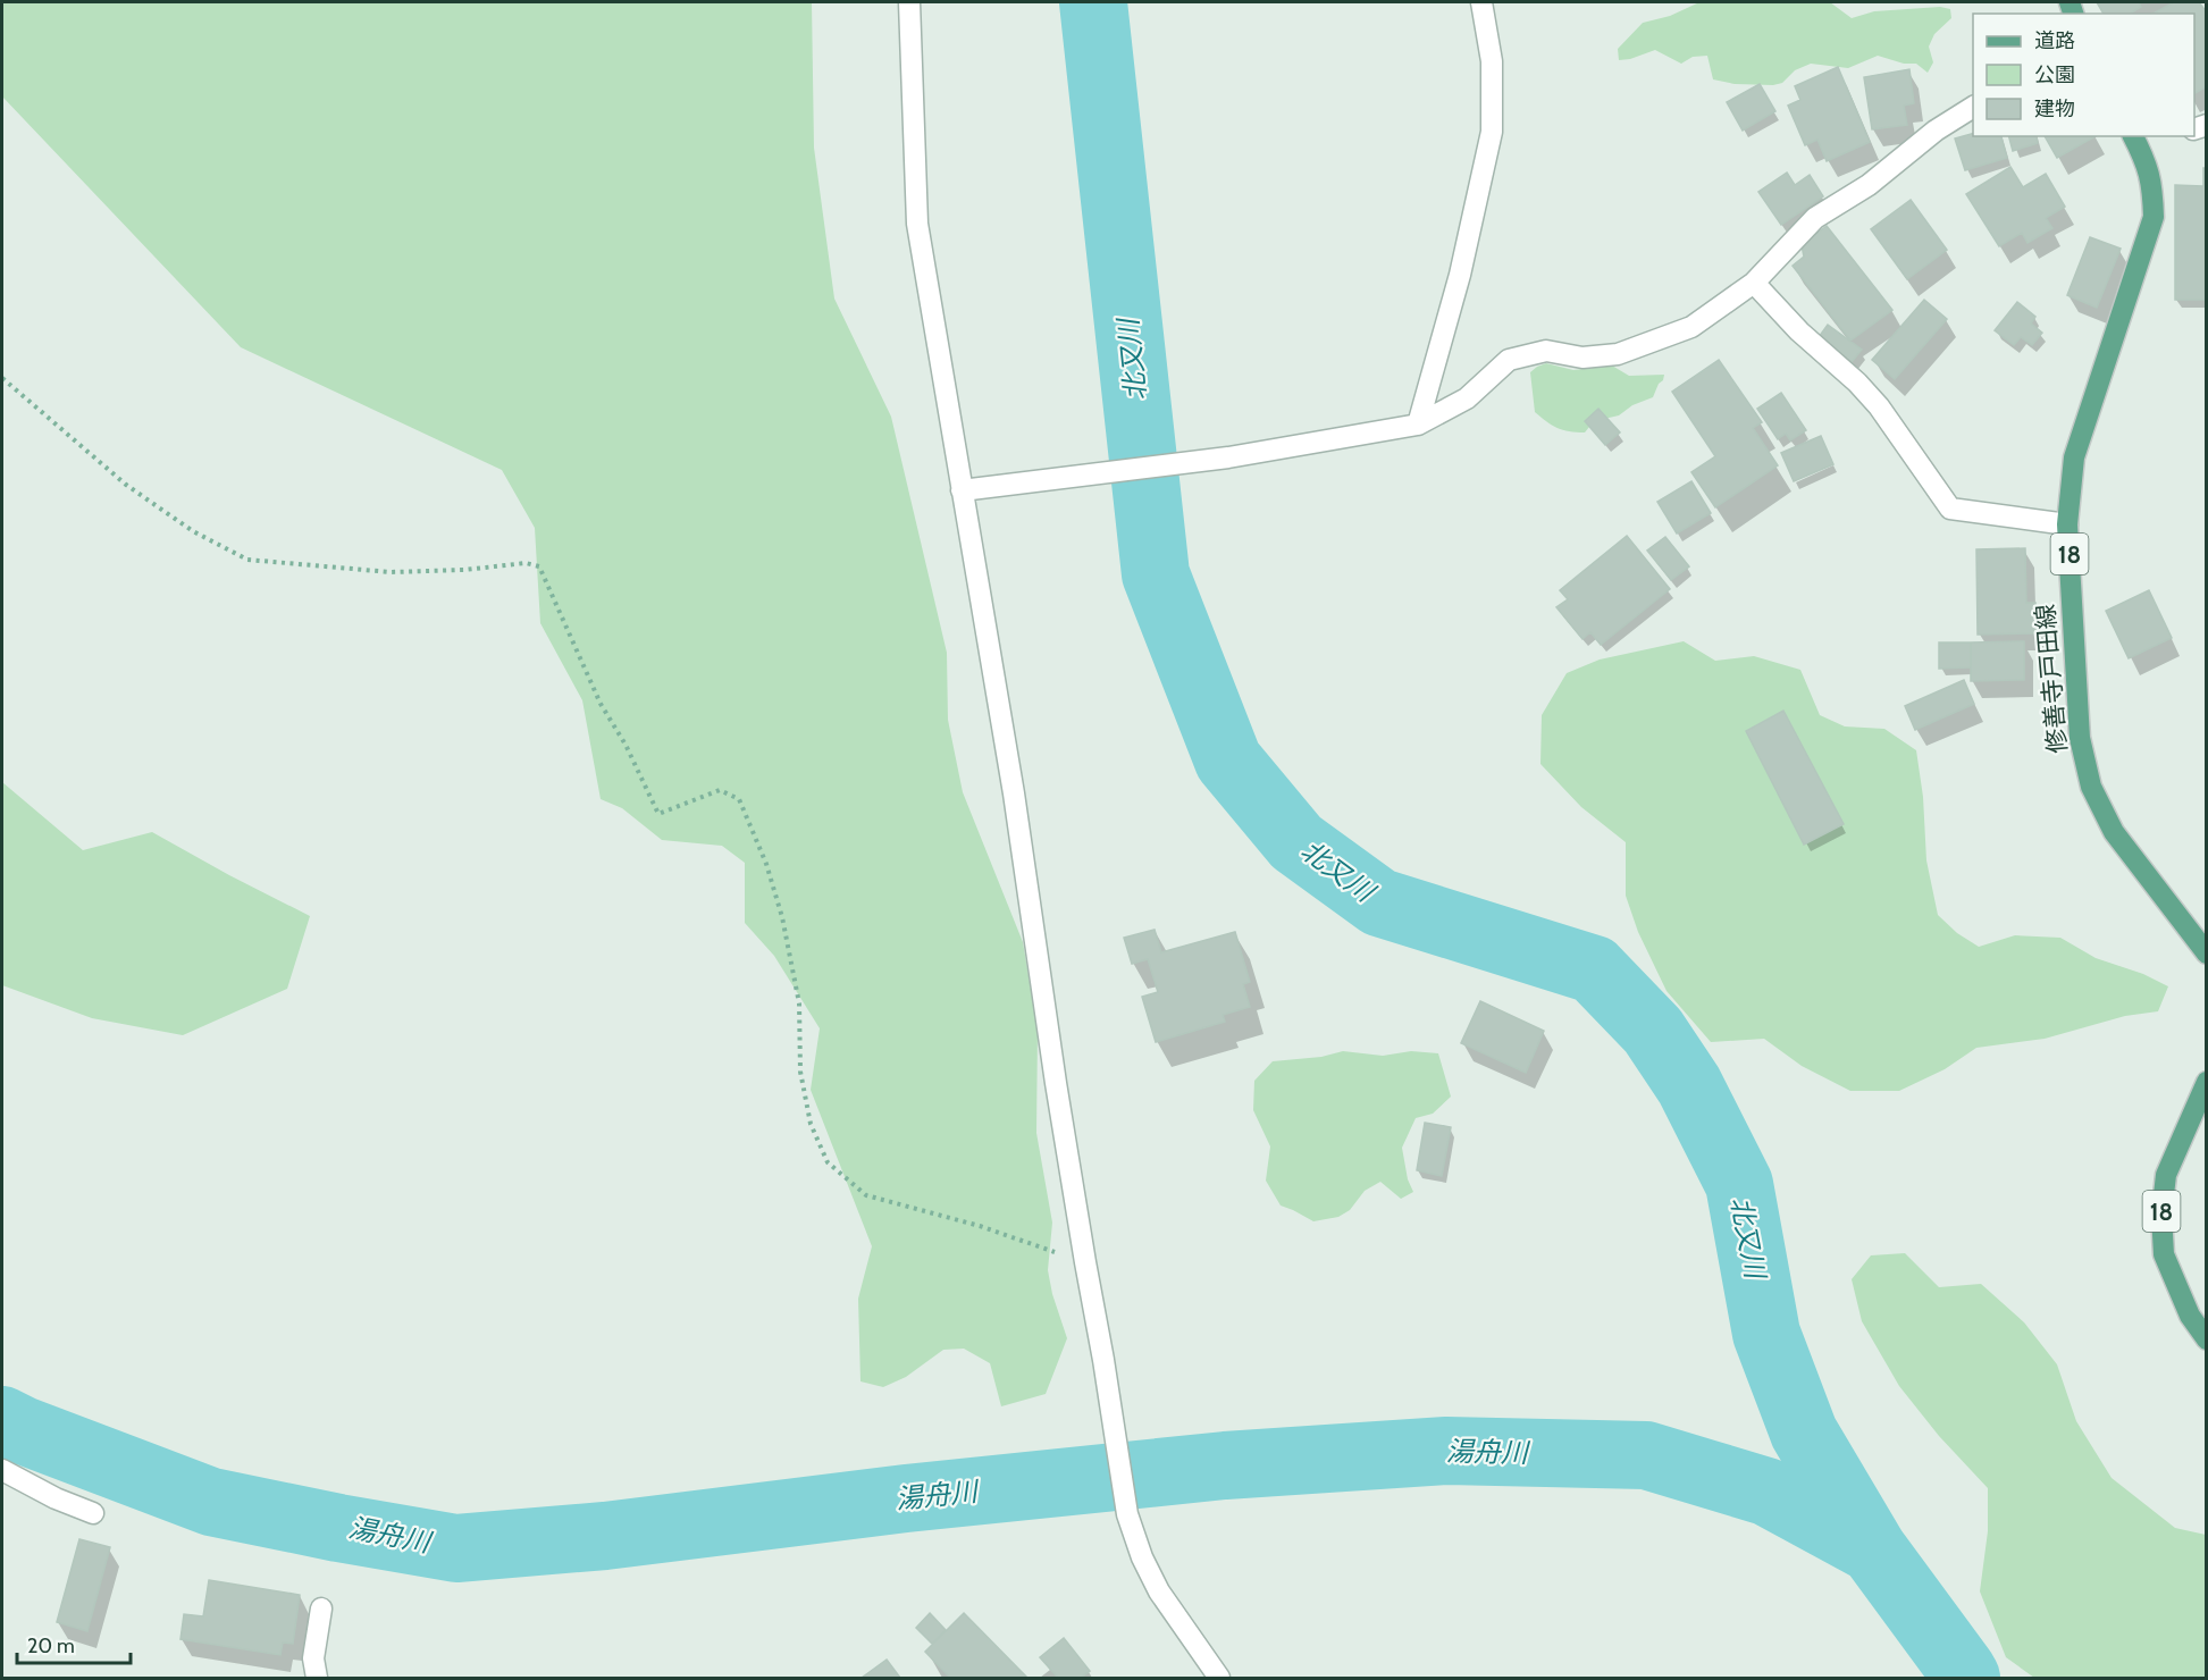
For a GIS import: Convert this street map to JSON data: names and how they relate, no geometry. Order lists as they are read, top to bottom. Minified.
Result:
{"streets":{"main road":["18","修善寺戸田線"]},"water":["北又川","湯舟川"],"legend":["道路","公園","建物"],"scale_bar":"20 m"}
